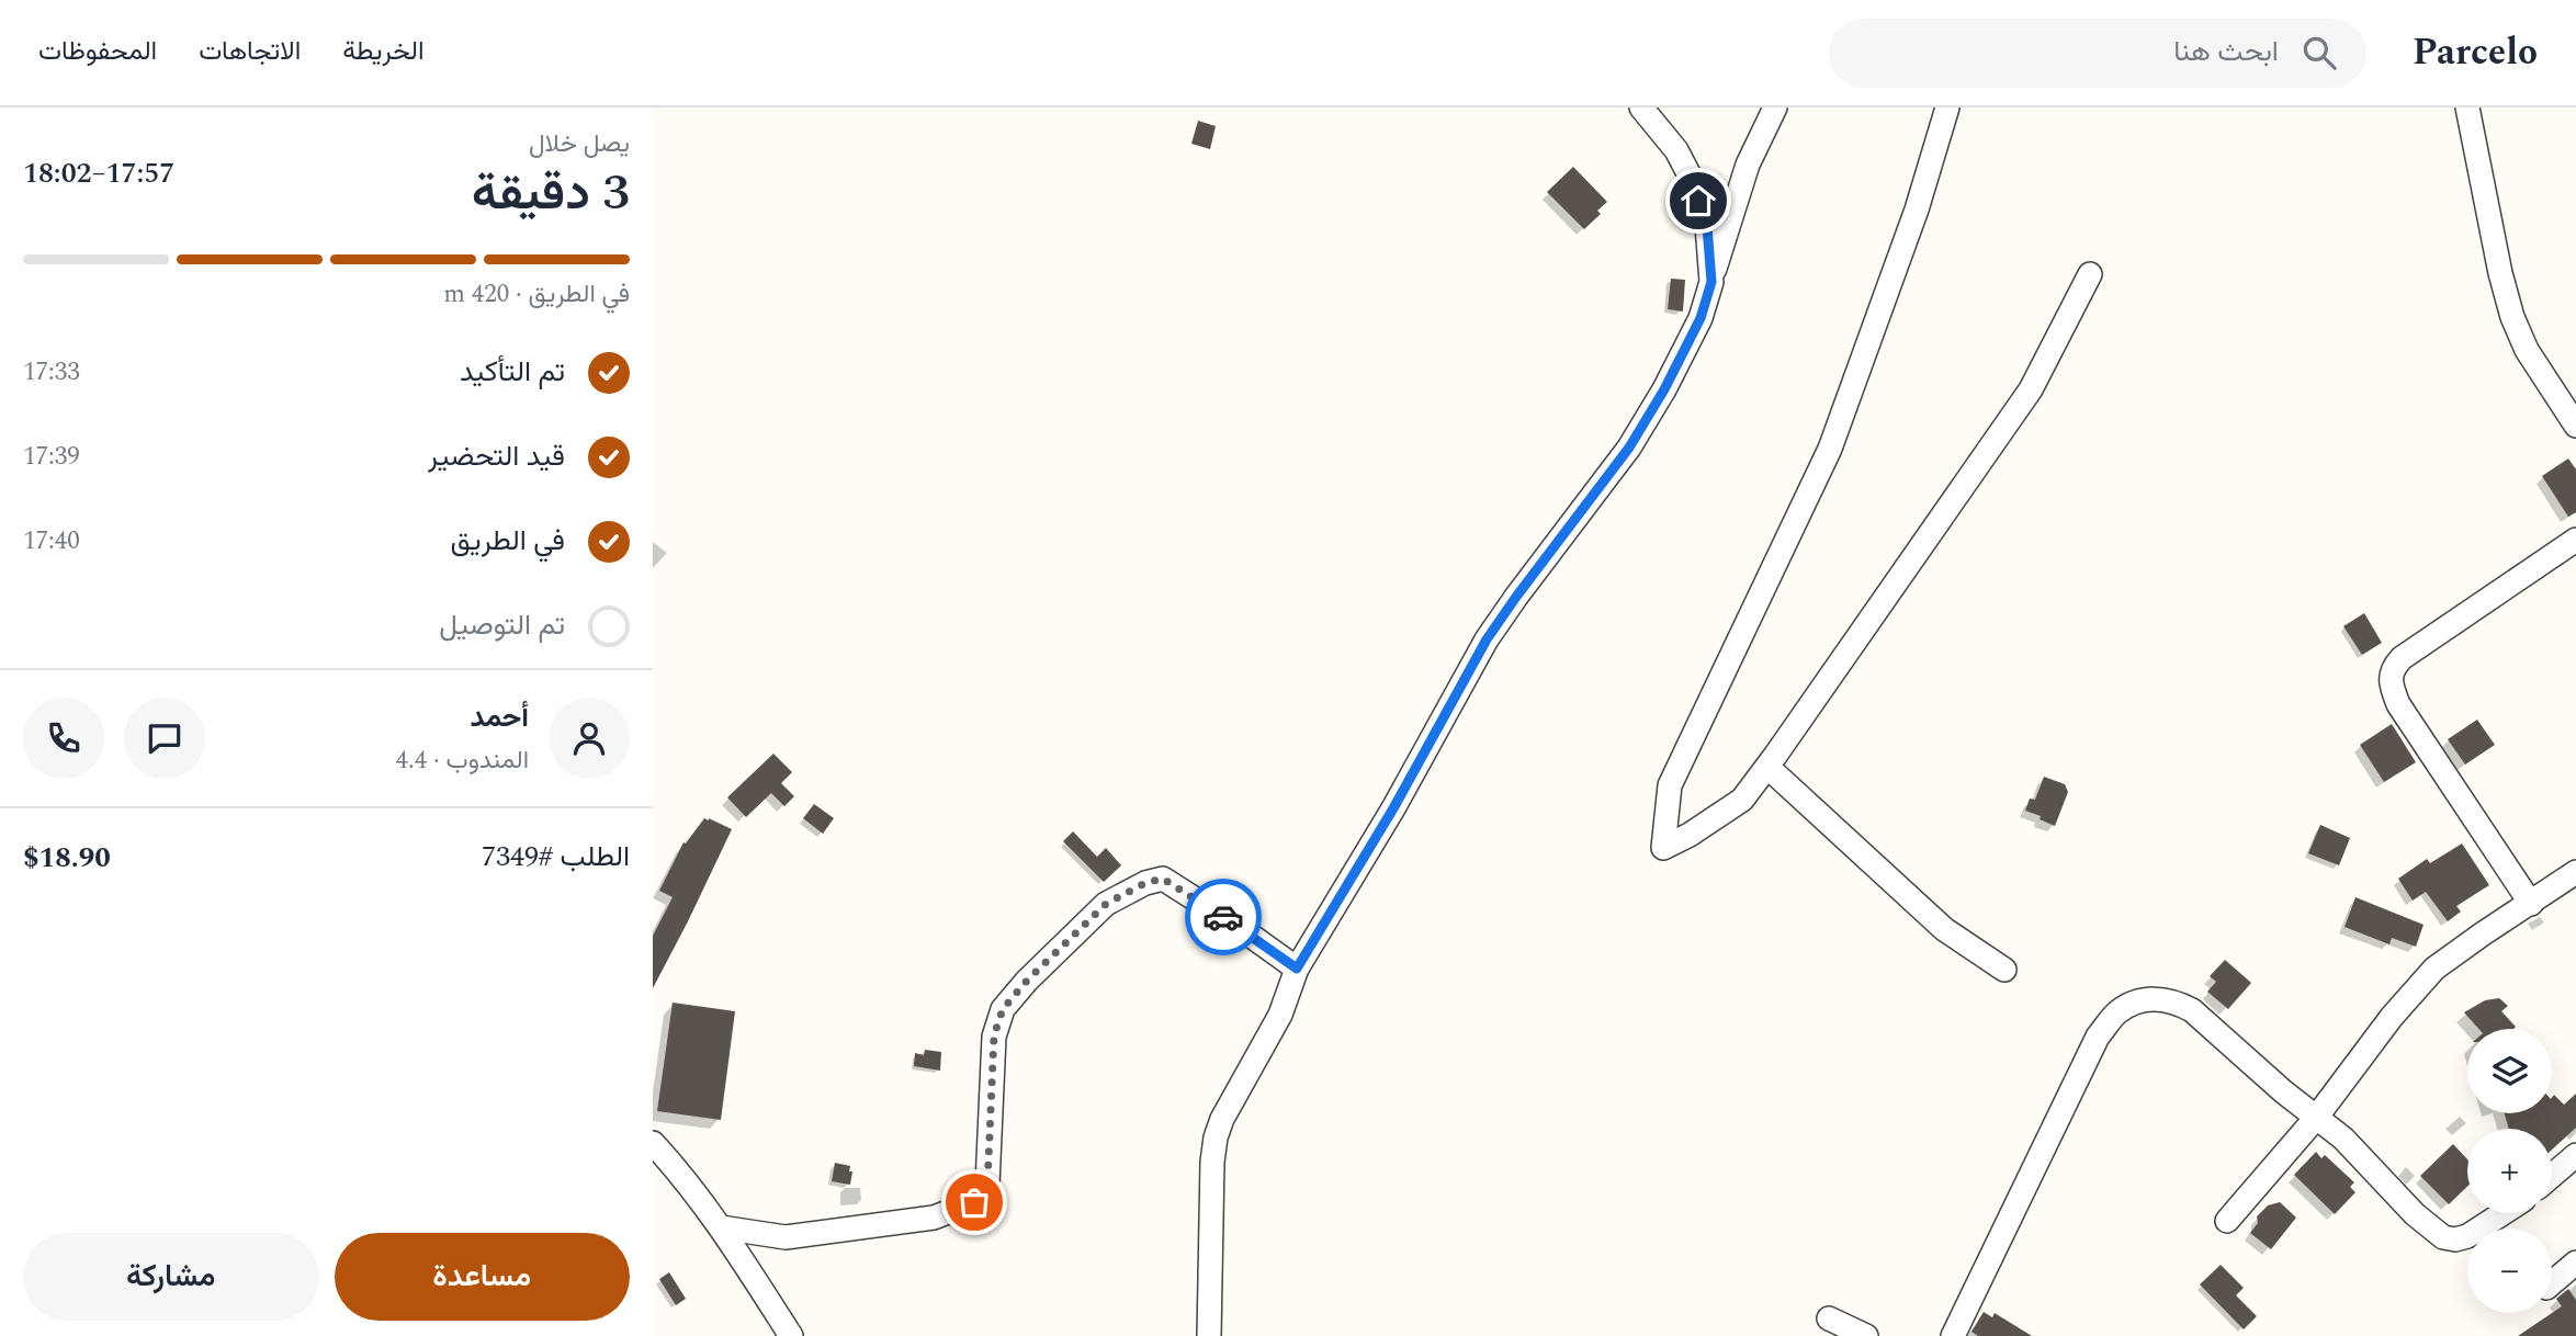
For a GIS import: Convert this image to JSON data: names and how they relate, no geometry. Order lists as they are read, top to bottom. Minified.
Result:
{"page":{"header":"Parcelo","search":"ابحث هنا","nav":["الخريطة","الاتجاهات","المحفوظات"],"heading":["3 دقيقة","يصل خلال","17:57–18:02"],"panel":["أحمد","المندوب · 4.4","الطلب #7349","$18.90"],"bar":"في الطريق · 420 m","list":[["تم التأكيد","17:33"],["قيد التحضير","17:39"],["في الطريق","17:40"],"تم التوصيل"],"map_buttons":["+","−"],"buttons":["مساعدة","مشاركة"]}}
